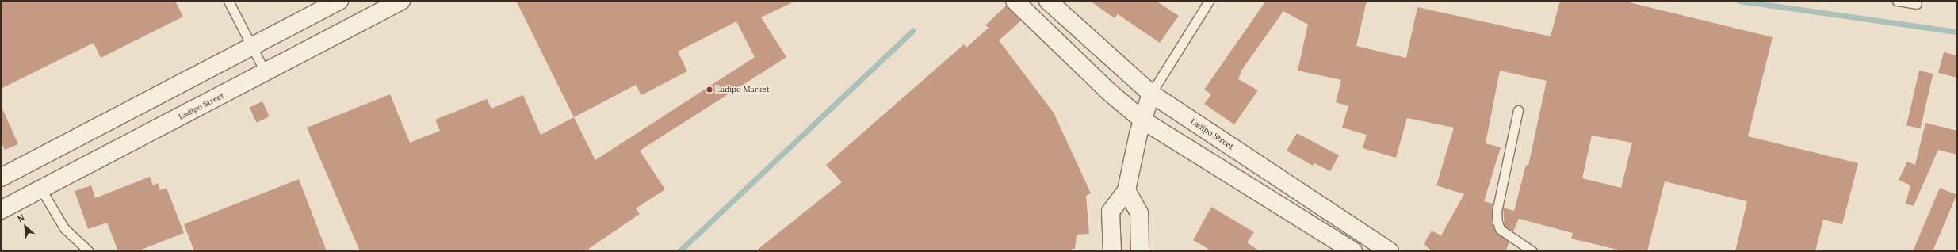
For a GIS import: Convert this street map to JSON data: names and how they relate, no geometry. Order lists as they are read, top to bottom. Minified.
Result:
{"streets":{"main road":["Ladipo Street"]},"places":["Ladipo Market"],"north":"top left"}
